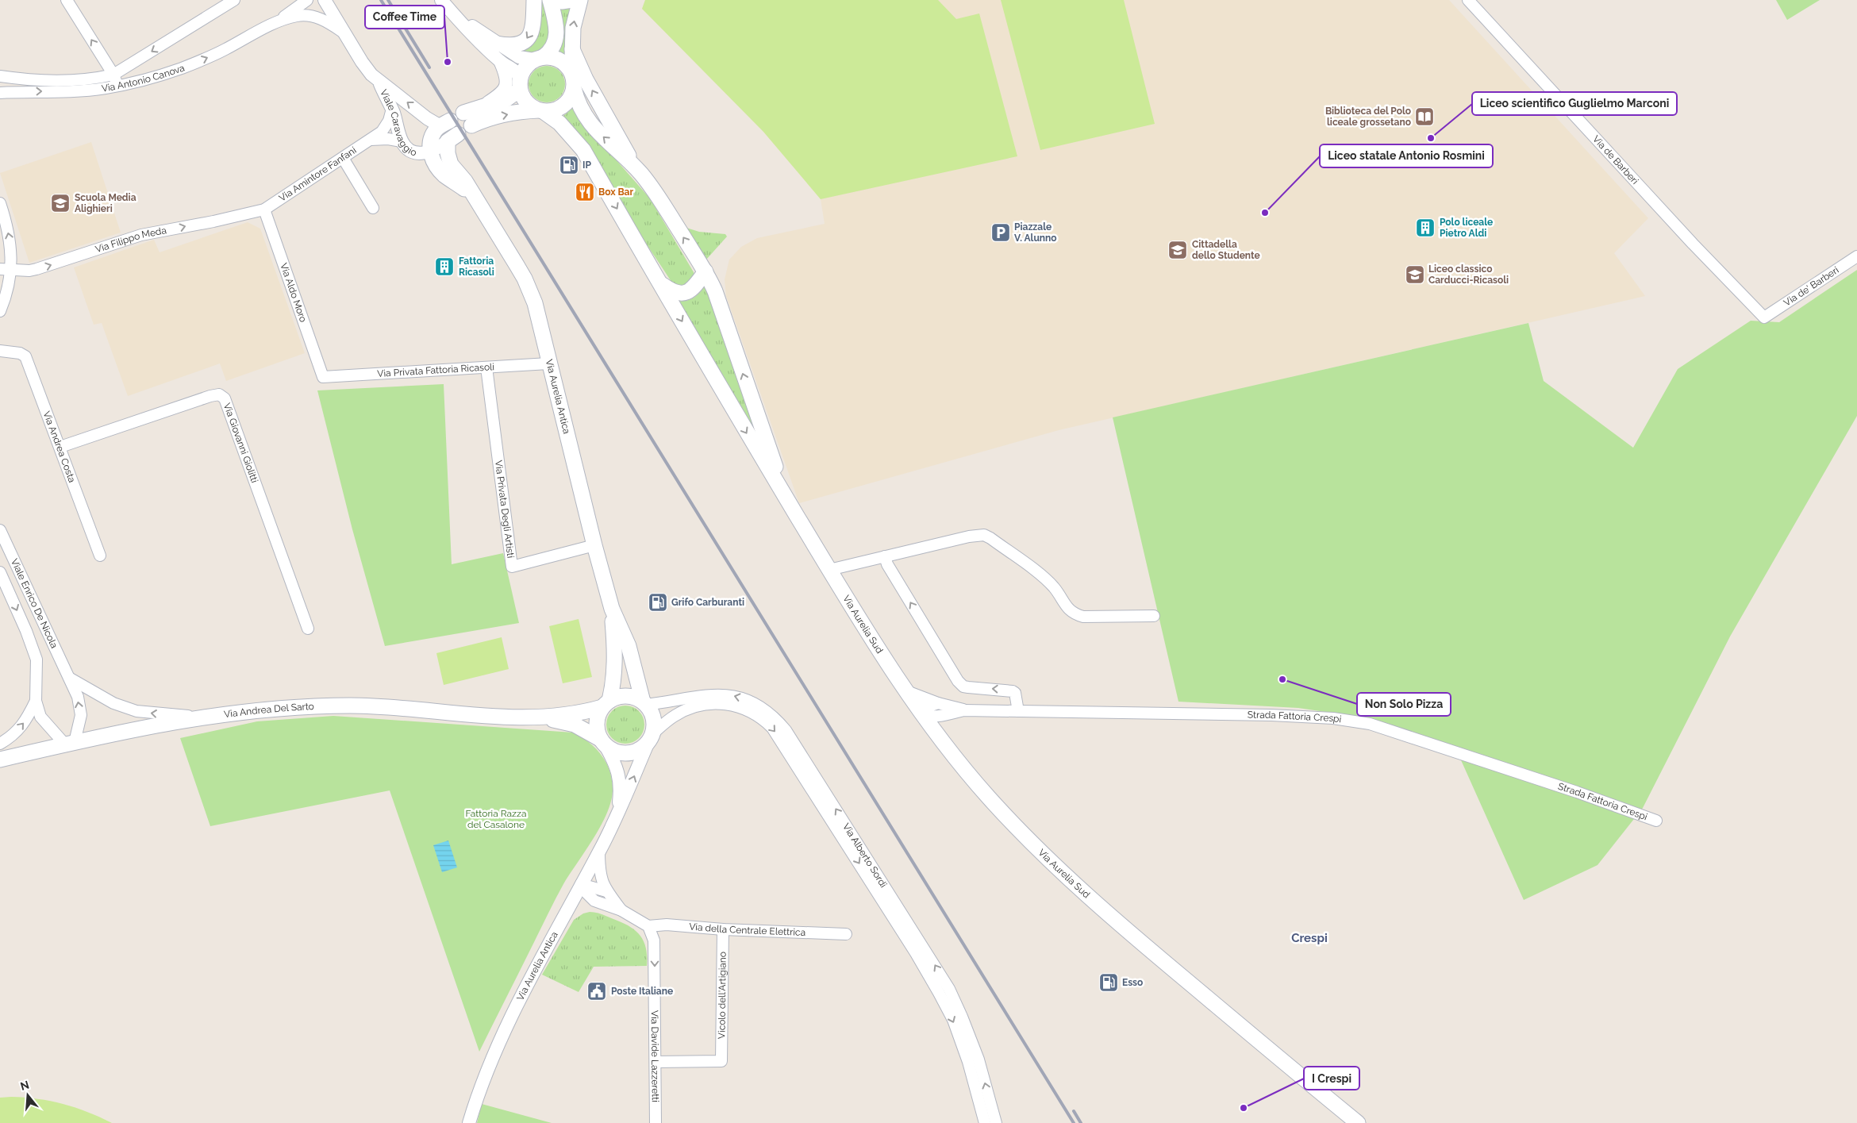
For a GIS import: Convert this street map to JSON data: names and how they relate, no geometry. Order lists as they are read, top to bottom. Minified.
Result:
{"streets":{"main road":["Via Aurelia Antica","Via Aurelia Sud","Via Andrea Del Sarto"],"street":["Via Antonio Canova","Viale Caravaggio","Via de Barberi","Via Amintore Fanfani","Via Filippo Meda","Via de' Barberi","Via Aldo Moro","Via Privata Fattoria Ricasoli","Via Giovanni Giolitti","Via Andrea Costa","Via Privata Degli Artisti","Viale Enrico De Nicola","Strada Fattoria Crespi","Via Alberto Sordi","Via della Centrale Elettrica","Vicolo dell'Artigiano","Via Davide Lazzeretti"]},"crossings":[["Via Antonio Canova","Viale Caravaggio"],["Viale Caravaggio","Via Amintore Fanfani"],["Viale Caravaggio","Via Aurelia Antica"],["Via de Barberi","Via de' Barberi"],["Via Amintore Fanfani","Via Filippo Meda"],["Via Amintore Fanfani","Via Aldo Moro"],["Via Filippo Meda","Via Aldo Moro"],["Via Aldo Moro","Via Privata Fattoria Ricasoli"],["Via Privata Fattoria Ricasoli","Via Aurelia Antica"],["Via Privata Fattoria Ricasoli","Via Privata Degli Artisti"],["Via Aurelia Antica","Via Privata Degli Artisti"],["Via Aurelia Antica","Via Andrea Del Sarto"],["Via Aurelia Antica","Via Alberto Sordi"],["Via Giovanni Giolitti","Via Andrea Costa"],["Viale Enrico De Nicola","Via Andrea Del Sarto"],["Via Aurelia Sud","Strada Fattoria Crespi"],["Via Andrea Del Sarto","Via Alberto Sordi"],["Via della Centrale Elettrica","Vicolo dell'Artigiano"],["Via della Centrale Elettrica","Via Davide Lazzeretti"],["Vicolo dell'Artigiano","Via Davide Lazzeretti"]],"one_way":["Via Filippo Meda","Via Davide Lazzeretti"],"districts":["Crespi"],"parks":["Fattoria Razza del Casalone"],"places":{"other":["Coffee Time","Liceo scientifico Guglielmo Marconi","Liceo statale Antonio Rosmini","Non Solo Pizza","I Crespi"],"library":["Biblioteca del Polo liceale grossetano"],"fuel station":["IP","Grifo Carburanti","Esso"],"restaurant":["Box Bar"],"school or university":["Scuola Media Alighieri","Cittadella dello Studente","Liceo classico Carducci-Ricasoli"],"building":["Polo liceale Pietro Aldi","Fattoria Ricasoli"],"parking":["Piazzale V. Alunno"],"public building":["Poste Italiane"]},"north":"top"}
